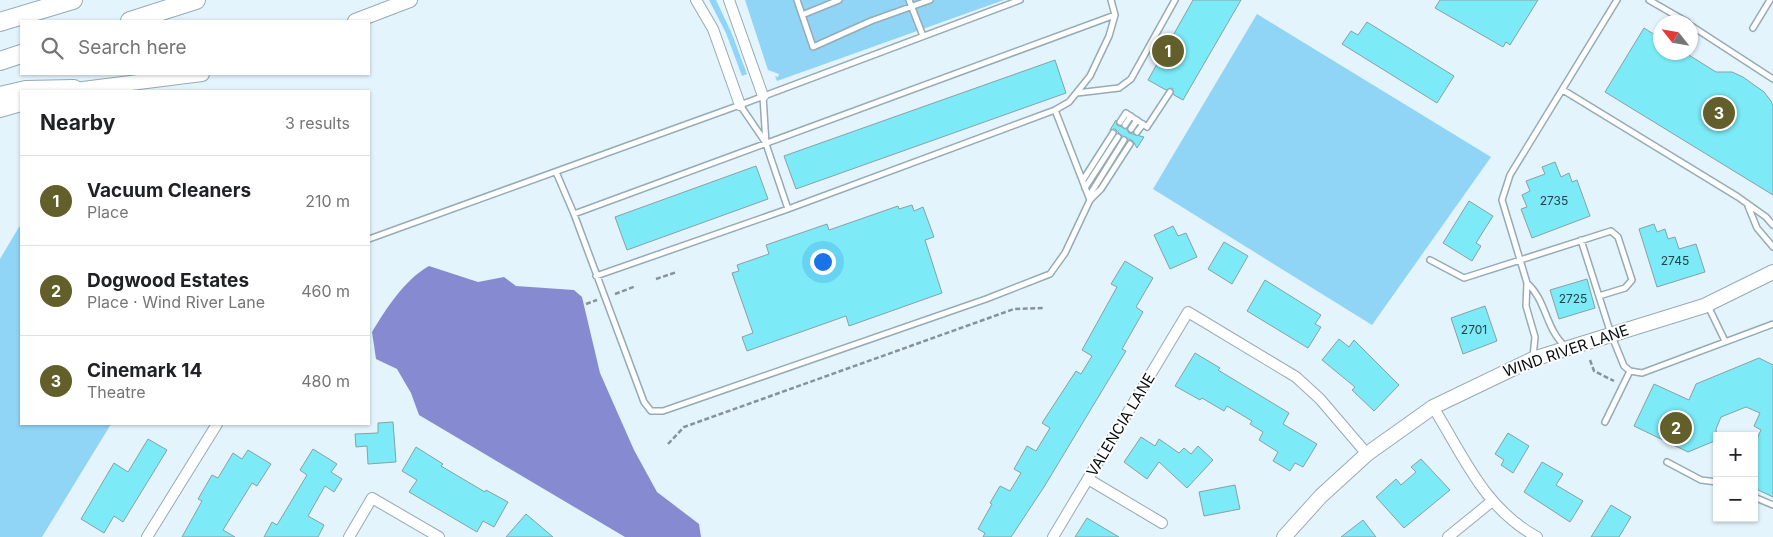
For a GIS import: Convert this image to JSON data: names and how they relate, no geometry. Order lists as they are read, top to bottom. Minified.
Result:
{"streets":{"street":["WIND RIVER LANE","VALENCIA LANE"]},"crossings":[["WIND RIVER LANE","VALENCIA LANE"]],"house_numbers":["2735","2745","2725","2701"],"north":"top left","page":{"search":"Search here","pins":["1","3","2"],"heading":["Nearby","3 results"],"list":[{"mark":"1","name":"Vacuum Cleaners","note":"Place","value":"210 m"},{"mark":"2","name":"Dogwood Estates","note":"Place · Wind River Lane","value":"460 m"},{"mark":"3","name":"Cinemark 14","note":"Theatre","value":"480 m"}],"map_buttons":["+","−"]}}
